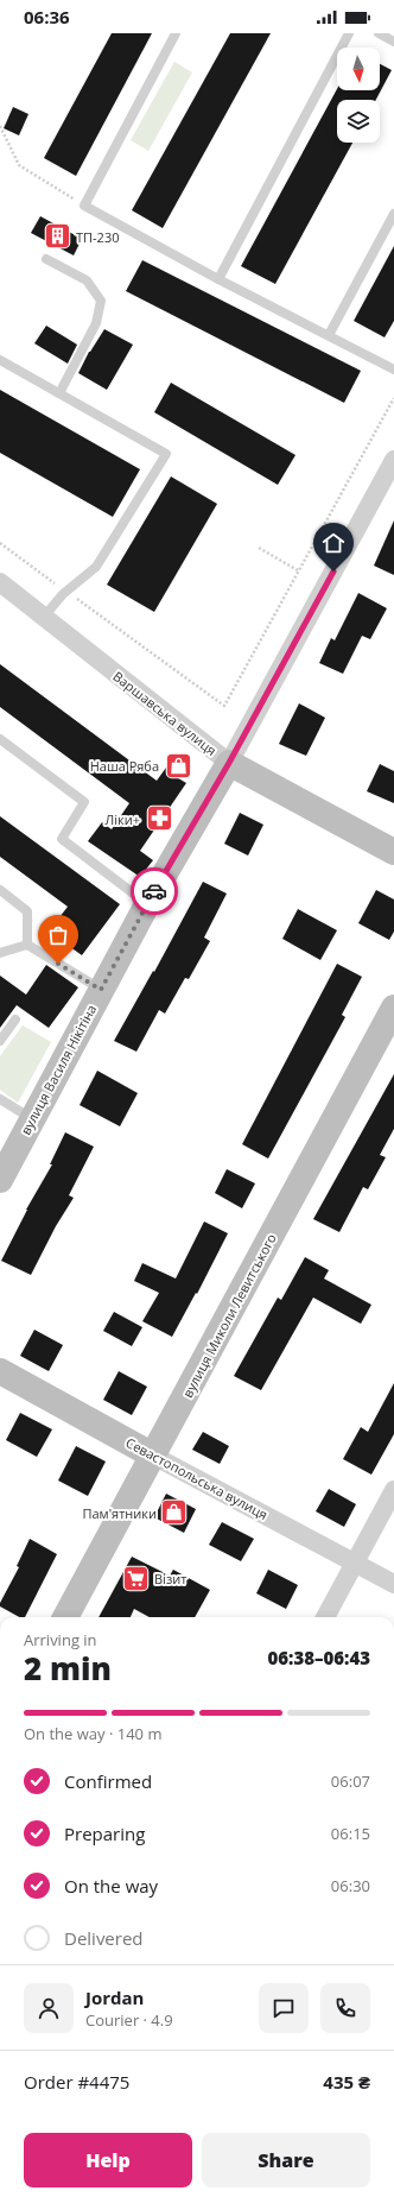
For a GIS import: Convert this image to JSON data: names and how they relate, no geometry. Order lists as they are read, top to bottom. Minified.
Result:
{"streets":{"street":["Варшавська вулиця","вулиця Василя Нікітіна","вулиця Миколи Левитського","Севастопольська вулиця"]},"crossings":[["Варшавська вулиця","вулиця Василя Нікітіна"],["вулиця Миколи Левитського","Севастопольська вулиця"]],"places":{"building":["ТП-230"],"shop":["Наша Ряба","Пам'ятники"],"pharmacy":["Ліки+"],"supermarket":["Візит"]},"north":"bottom","page":{"status":"06:36","heading":["2 min","Arriving in","06:38–06:43"],"panel":["Jordan","Courier · 4.9","Order #4475","435 ₴"],"bar":"On the way · 140 m","list":[["Confirmed","06:07"],["Preparing","06:15"],["On the way","06:30"],"Delivered"],"buttons":["Help","Share"]}}
